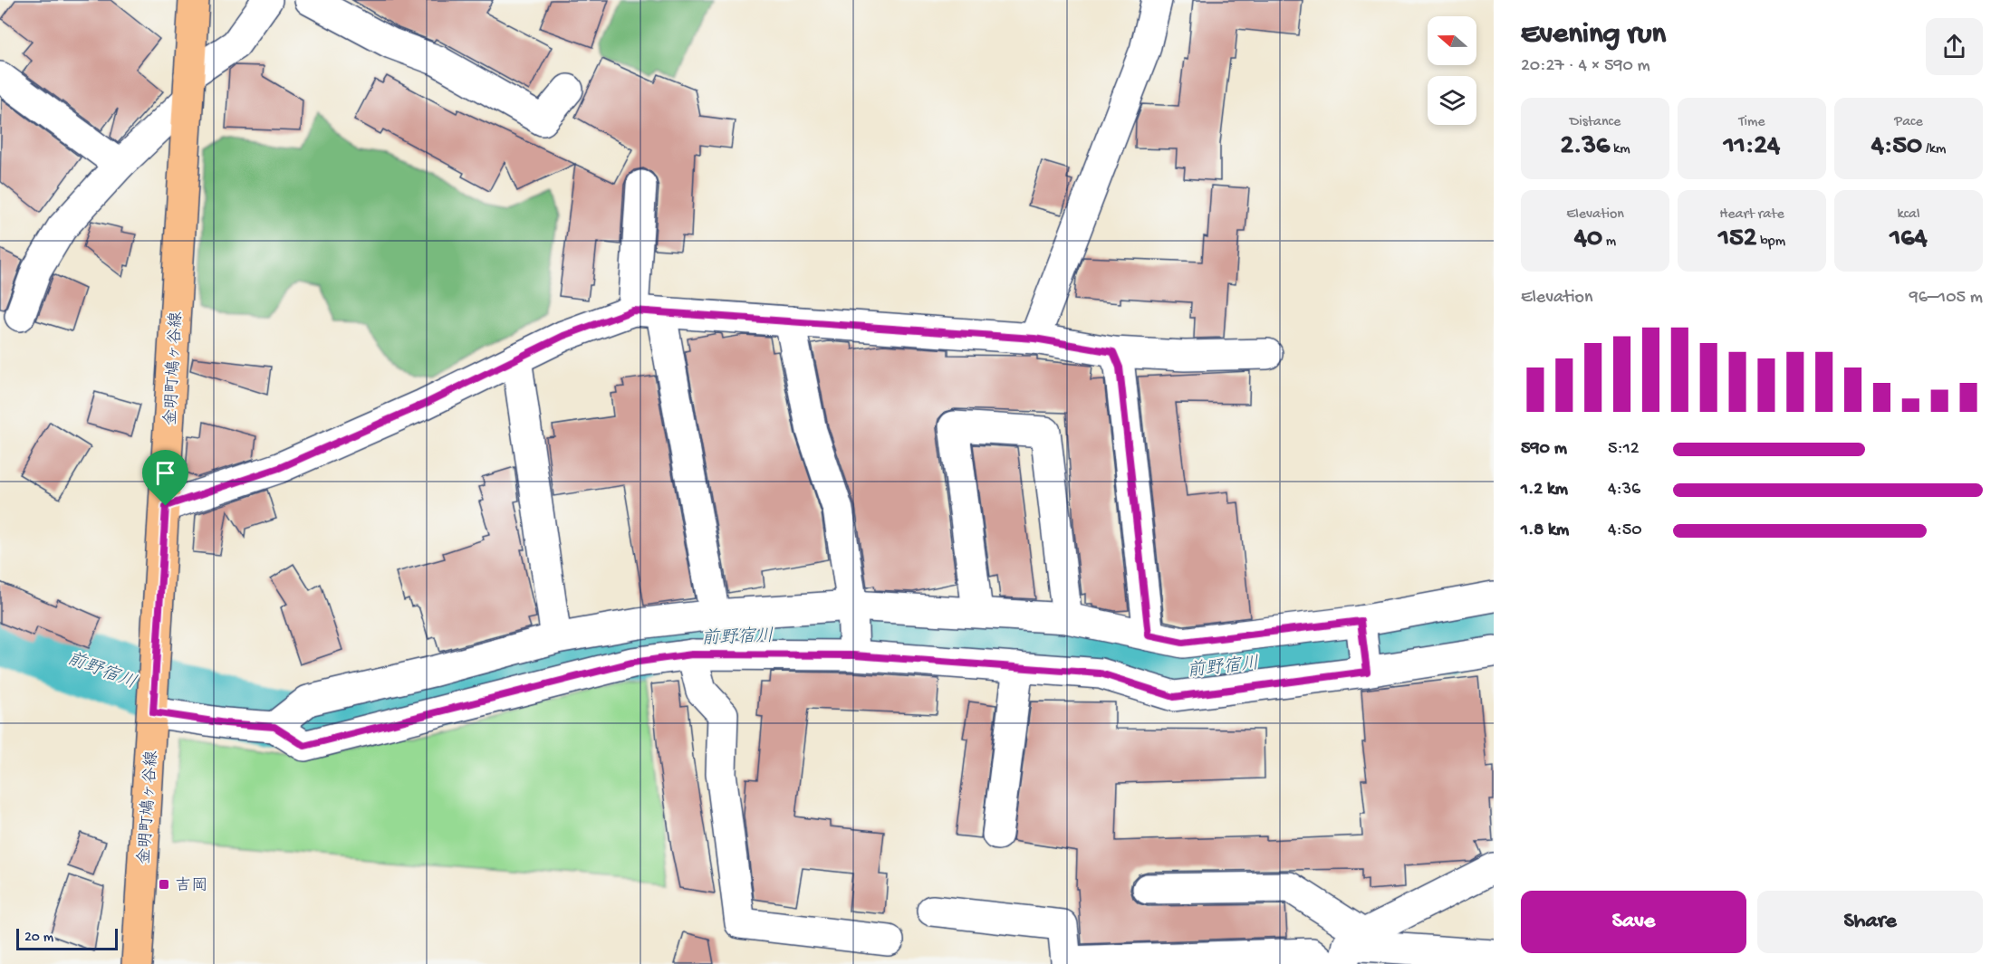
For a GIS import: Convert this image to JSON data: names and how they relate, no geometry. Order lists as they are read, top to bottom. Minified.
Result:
{"streets":{"main road":["金明町鳩ヶ谷線"]},"water":["前野宿川"],"places":{"transit":["吉岡"]},"scale_bar":"20 m","north":"left","page":{"heading":["Evening run","20:27 · 4 × 590 m"],"stats":[["Distance","2.36 km"],["Time","11:24"],["Pace","4:50 /km"],["Elevation","40 m"],["Heart rate","152 bpm"],["kcal","164"]],"chart":["Elevation","96–105 m"],"list":[{"name":"590 m","note":"5:12"},{"name":"1.2 km","note":"4:36"},{"name":"1.8 km","note":"4:50"}],"buttons":["Save","Share"],"scale":"20 m"}}
